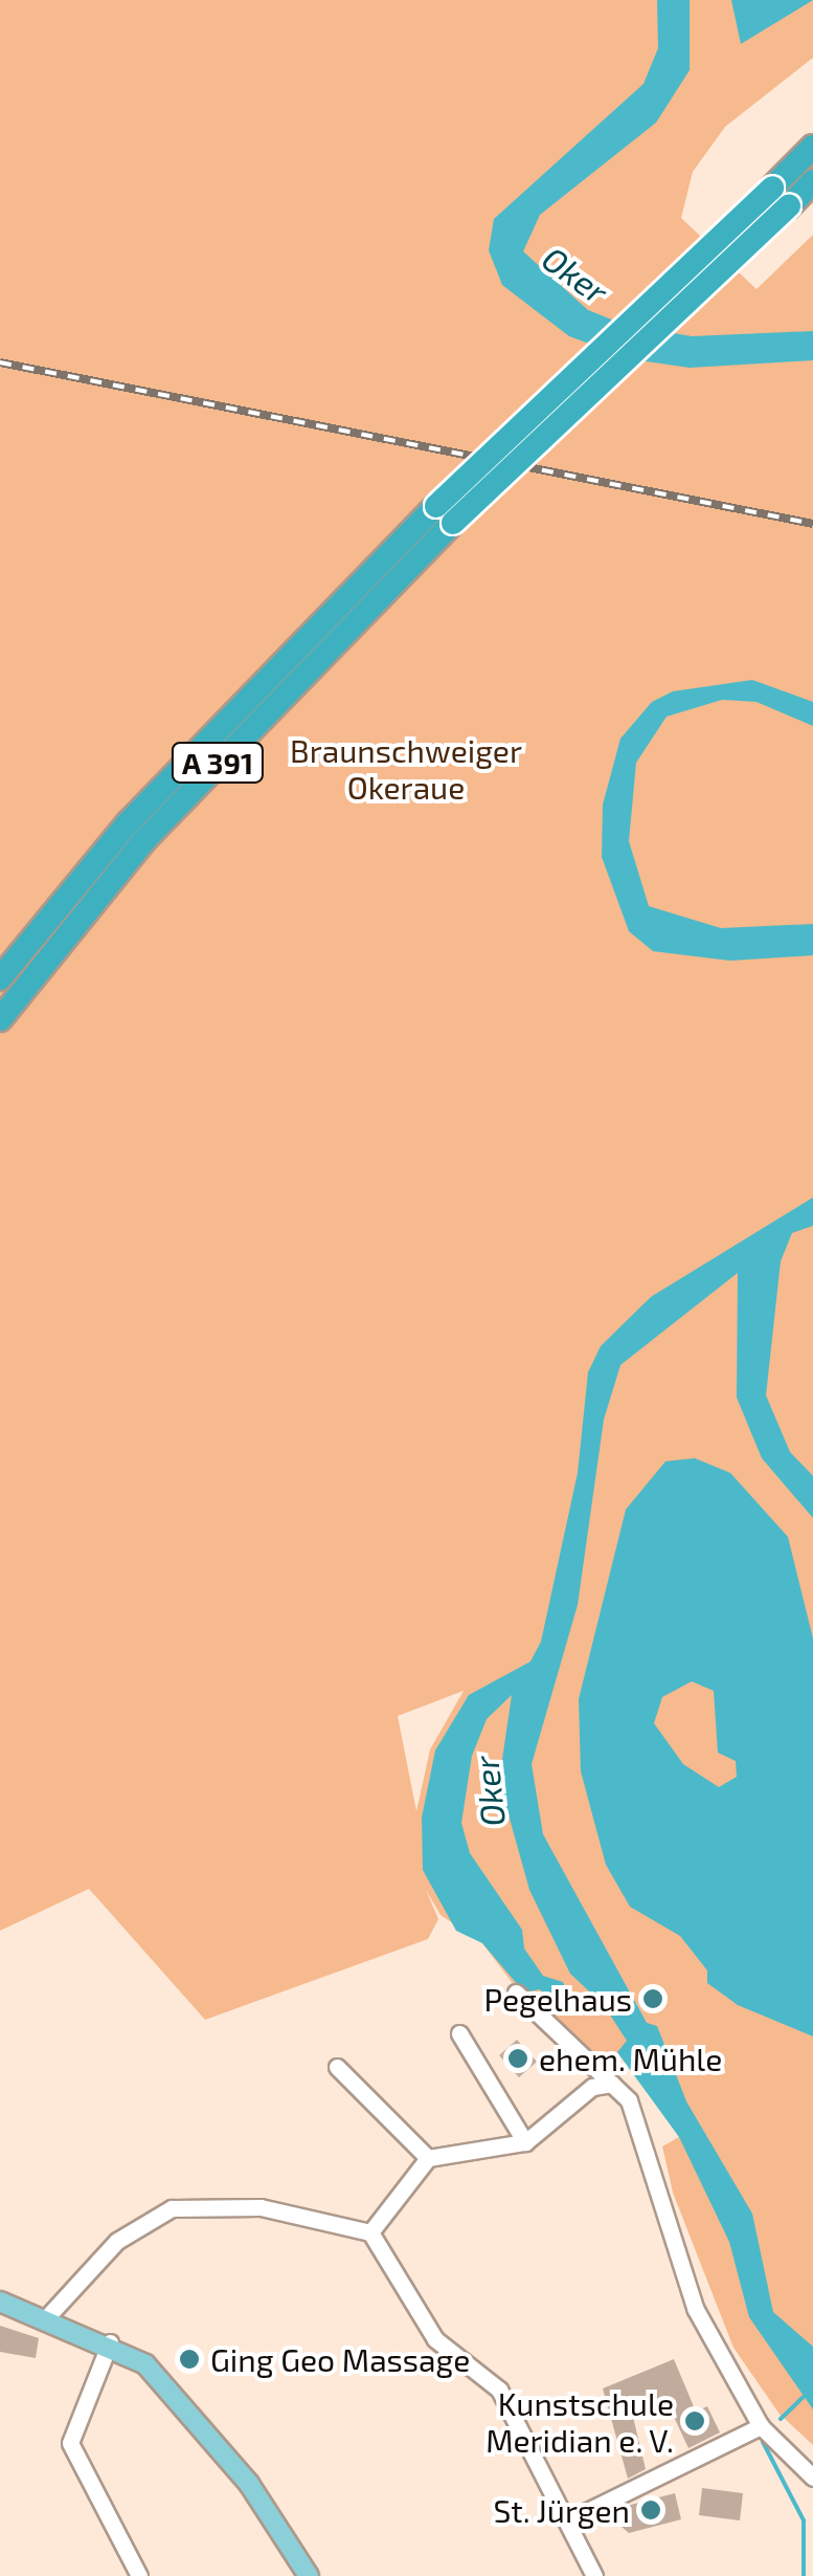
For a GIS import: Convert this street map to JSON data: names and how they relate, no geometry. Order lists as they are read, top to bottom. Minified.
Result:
{"streets":{"highway":["A 391"]},"water":["Oker"],"parks":["Braunschweiger Okeraue"],"places":["Pegelhaus","ehem. Mühle","Ging Geo Massage","Kunstschule Meridian e. V.","St. Jürgen"]}
